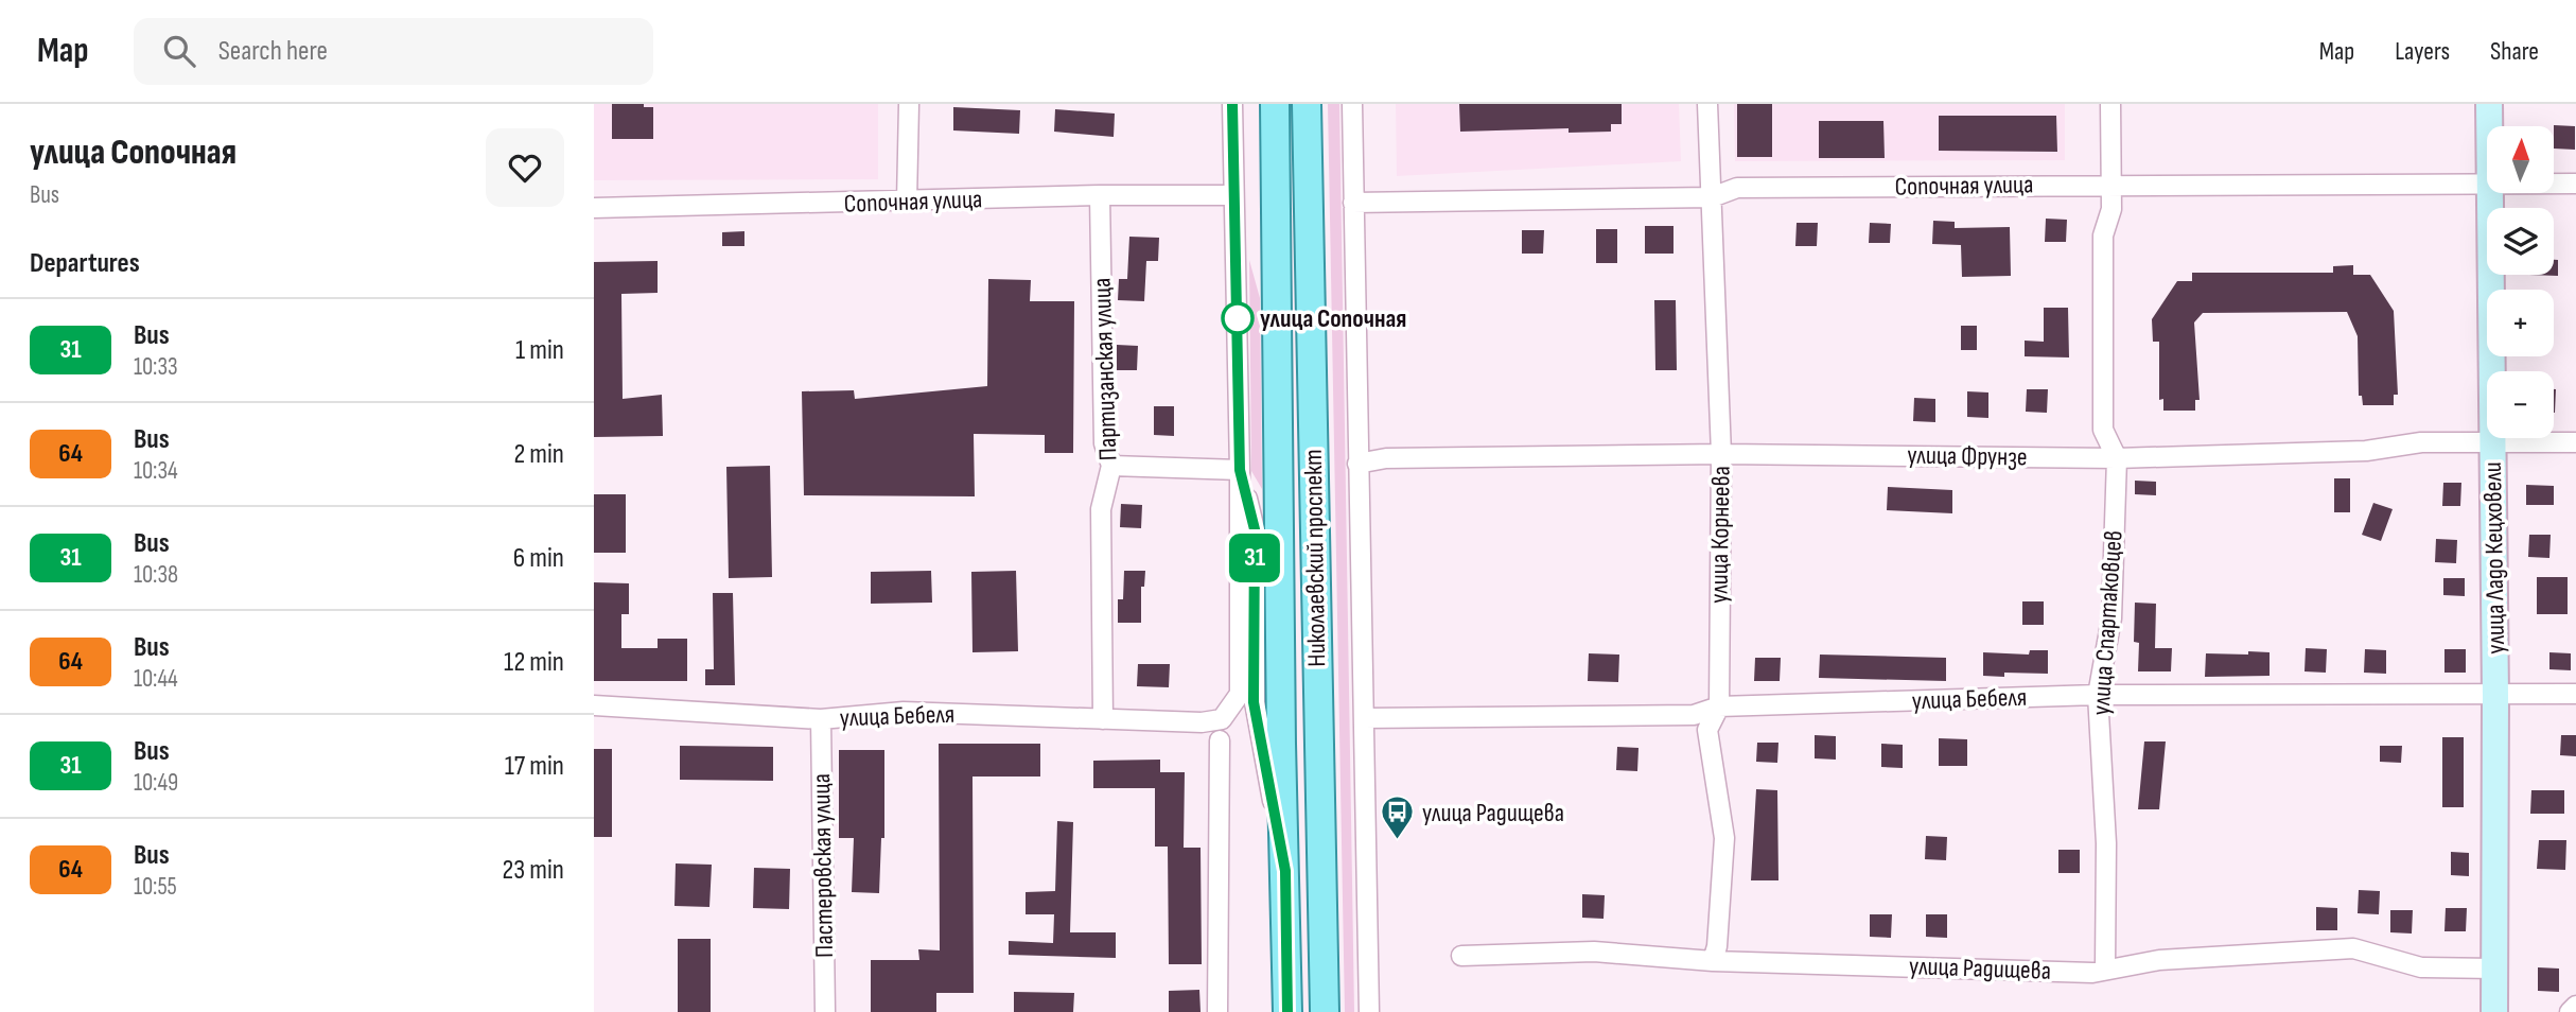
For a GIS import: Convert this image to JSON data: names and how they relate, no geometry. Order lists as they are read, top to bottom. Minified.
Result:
{"streets":{"main road":["Николаевский проспект","улица Ладо Кецховели"],"street":["Сопочная улица","Партизанская улица","улица Фрунзе","улица Корнеева","улица Спартаковцев","улица Бебеля","Пастеровская улица","улица Радищева"]},"crossings":[["Сопочная улица","Партизанская улица"],["Сопочная улица","улица Корнеева"],["Сопочная улица","улица Спартаковцев"],["Партизанская улица","улица Бебеля"],["улица Фрунзе","улица Корнеева"],["улица Фрунзе","улица Ладо Кецховели"],["улица Фрунзе","улица Спартаковцев"],["улица Корнеева","улица Бебеля"],["улица Корнеева","улица Радищева"],["улица Ладо Кецховели","улица Бебеля"],["улица Ладо Кецховели","улица Радищева"],["улица Спартаковцев","улица Бебеля"],["улица Спартаковцев","улица Радищева"],["улица Бебеля","Пастеровская улица"]],"places":{"other":["улица Сопочная"],"bus stop":["улица Радищева"]},"lines":["bus line 31"],"north":"top","page":{"header":"Map","search":"Search here","nav":["Map","Layers","Share"],"heading":[["улица Сопочная","Bus"],"Departures"],"on_map":"31","map_buttons":["+","−"],"list":[{"mark":"31","name":"Bus","note":"10:33","value":"1 min"},{"mark":"64","name":"Bus","note":"10:34","value":"2 min"},{"mark":"31","name":"Bus","note":"10:38","value":"6 min"},{"mark":"64","name":"Bus","note":"10:44","value":"12 min"},{"mark":"31","name":"Bus","note":"10:49","value":"17 min"},{"mark":"64","name":"Bus","note":"10:55","value":"23 min"}]}}
